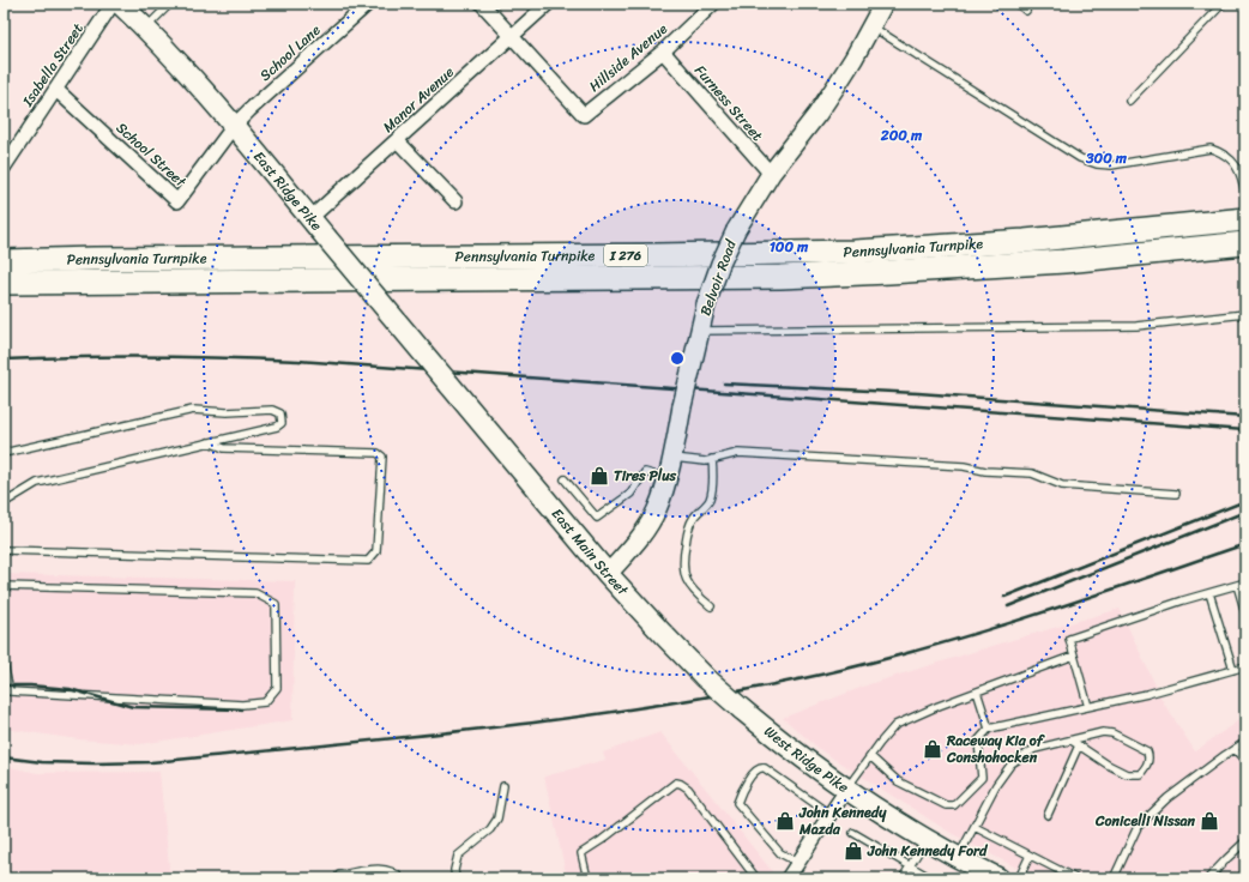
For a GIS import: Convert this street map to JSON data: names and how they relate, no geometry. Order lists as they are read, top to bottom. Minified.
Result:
{"streets":{"highway":["Pennsylvania Turnpike","I 276"],"main road":["East Ridge Pike","East Main Street","West Ridge Pike"],"street":["School Lane","Hillside Avenue","Isabella Street","Manor Avenue","Furness Street","School Street","Belvoir Road"]},"crossings":[["School Lane","School Street"],["School Lane","East Ridge Pike"],["Hillside Avenue","Manor Avenue"],["Hillside Avenue","Furness Street"],["Isabella Street","School Street"],["Manor Avenue","East Ridge Pike"],["Furness Street","Belvoir Road"],["School Street","East Ridge Pike"],["East Ridge Pike","East Main Street"],["Belvoir Road","East Main Street"],["East Main Street","West Ridge Pike"]],"places":{"shop":["Tires Plus","Raceway Kia of Conshohocken","John Kennedy Mazda","Conicelli Nissan","John Kennedy Ford"]},"rings":["200 m","300 m","100 m"]}
